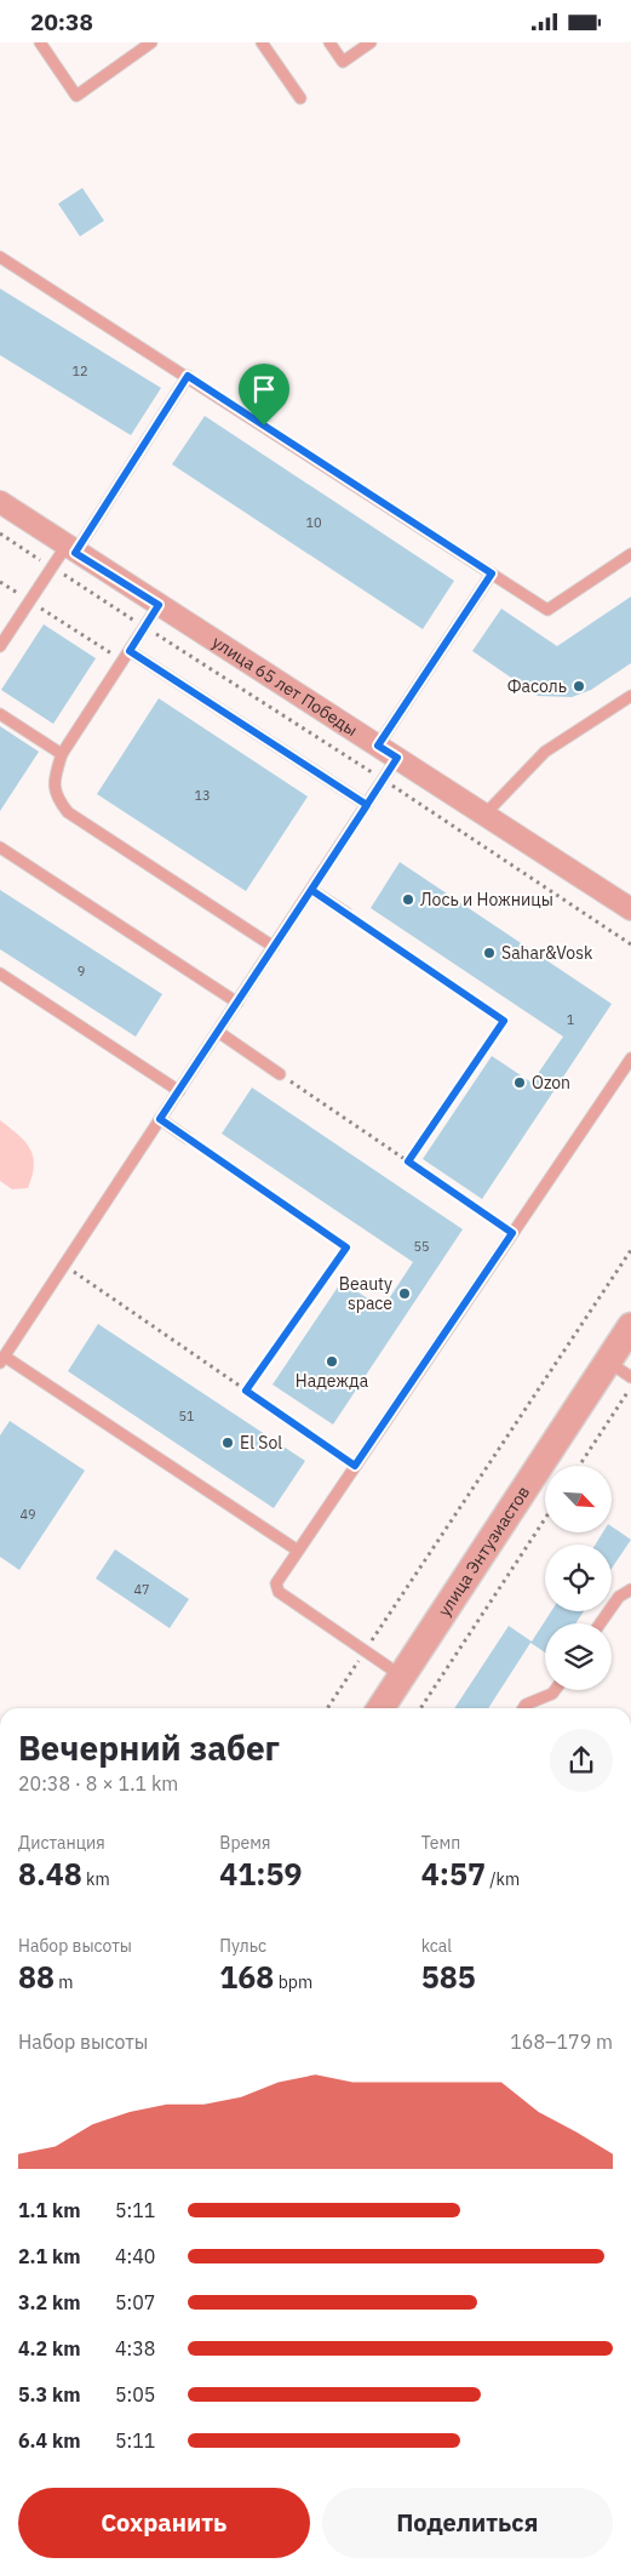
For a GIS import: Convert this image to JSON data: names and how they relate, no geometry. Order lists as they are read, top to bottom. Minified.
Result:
{"streets":{"street":["улица 65 лет Победы","улица Энтузиастов"]},"places":["Фасоль","Лось и Ножницы","Sahar&Vosk","Ozon","Beauty space","Надежда","El Sol"],"house_numbers":["12","10","13","9","1","55","51","49","47"],"north":"bottom right","page":{"status":"20:38","heading":["Вечерний забег","20:38 · 8 × 1.1 km"],"stats":[["Дистанция","8.48 km"],["Время","41:59"],["Темп","4:57 /km"],["Набор высоты","88 m"],["Пульс","168 bpm"],["kcal","585"]],"chart":["Набор высоты","168–179 m"],"list":[{"name":"1.1 km","note":"5:11"},{"name":"2.1 km","note":"4:40"},{"name":"3.2 km","note":"5:07"},{"name":"4.2 km","note":"4:38"},{"name":"5.3 km","note":"5:05"},{"name":"6.4 km","note":"5:11"}],"buttons":["Сохранить","Поделиться"]}}
